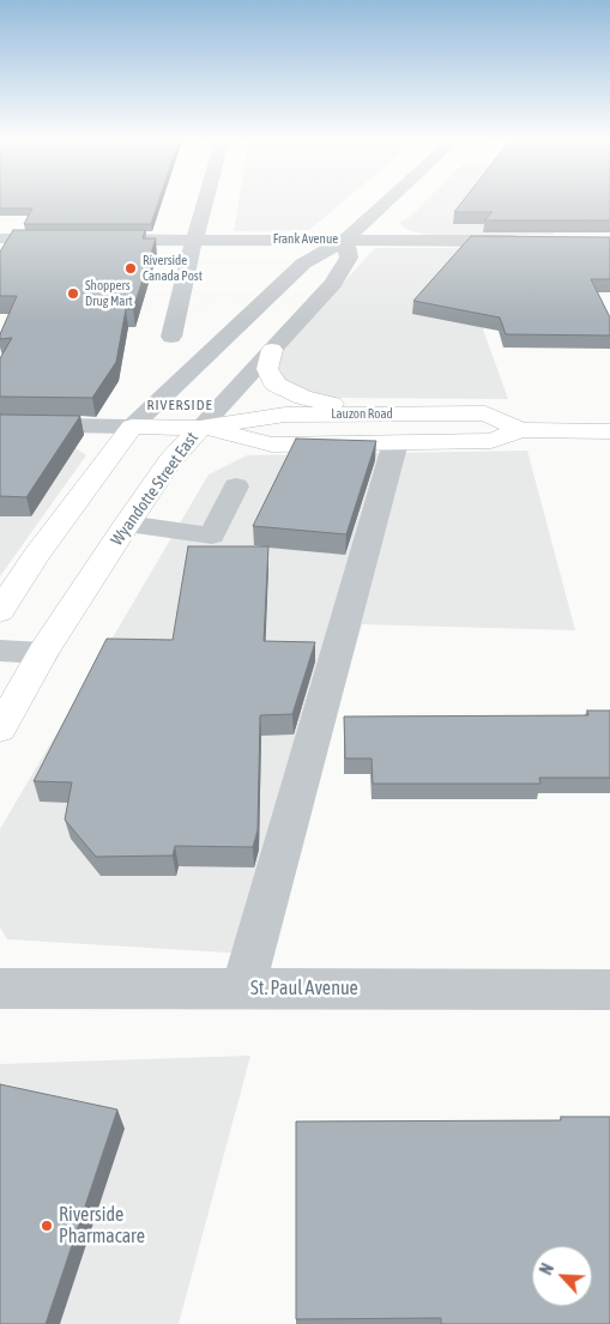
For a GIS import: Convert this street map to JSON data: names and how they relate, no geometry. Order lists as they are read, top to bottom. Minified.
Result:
{"streets":{"main road":["Lauzon Road","Wyandotte Street East"],"street":["Frank Avenue","St. Paul Avenue"]},"crossings":[["Frank Avenue","Wyandotte Street East"],["Lauzon Road","Wyandotte Street East"]],"districts":["RIVERSIDE"],"places":["Riverside Canada Post","Shoppers Drug Mart","Riverside Pharmacare"],"north":"top left"}
